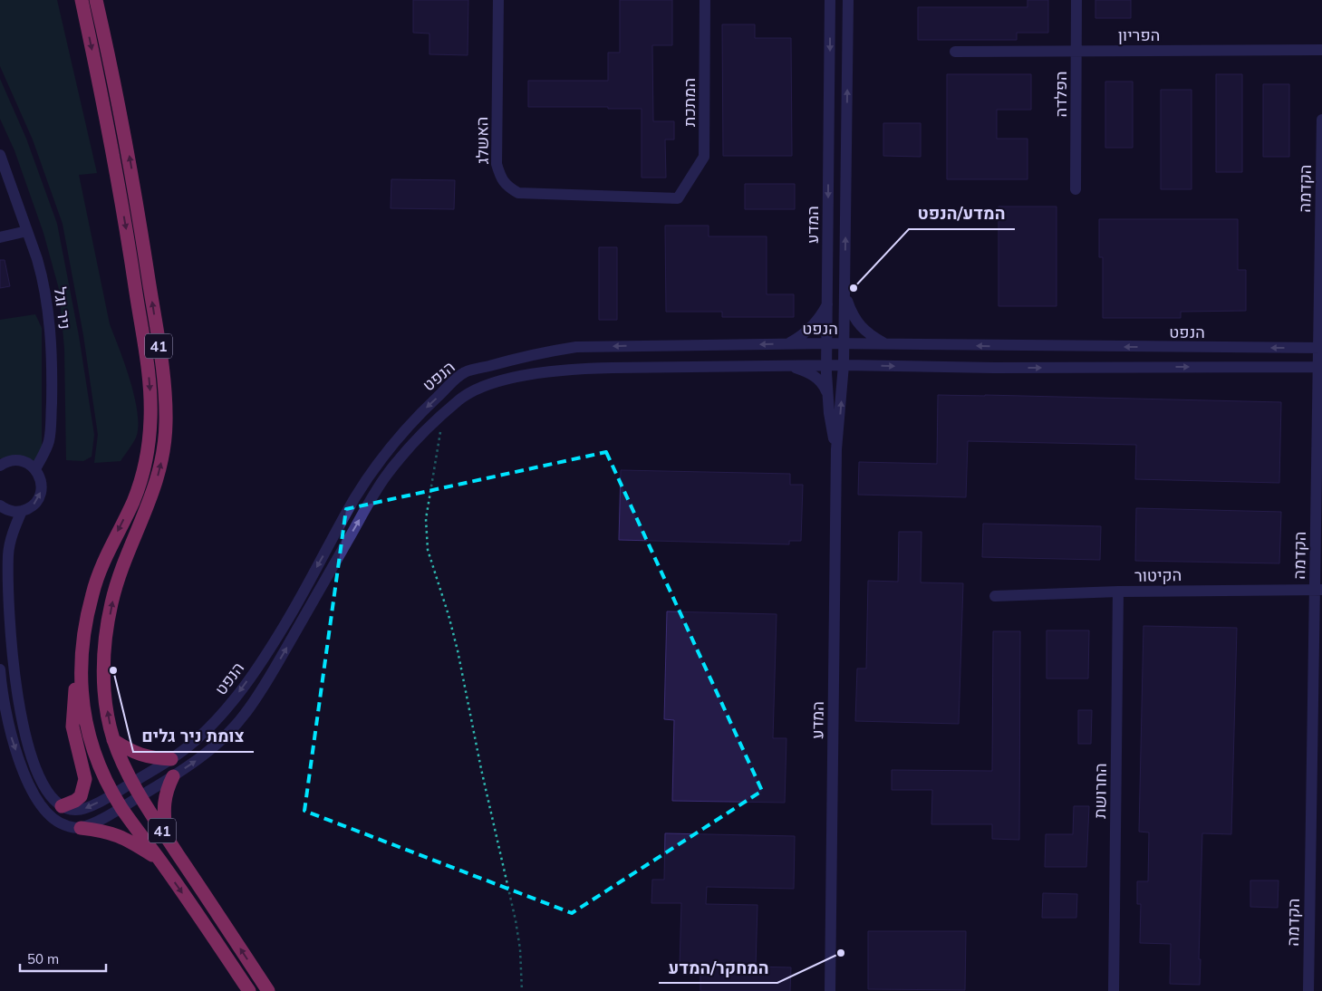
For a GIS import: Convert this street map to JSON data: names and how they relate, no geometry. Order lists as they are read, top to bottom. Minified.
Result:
{"streets":{"highway":["41"],"street":["הפריון","הפלדה","המתכת","האשלג","הקדמה","המדע","ניר וגל","הנפט","הקיטור","החרושת"]},"crossings":[["הפריון","הפלדה"],["המתכת","האשלג"],["הקדמה","הנפט"],["הקדמה","הקיטור"],["המדע","הנפט"],["הנפט","41"],["הקיטור","החרושת"]],"places":["המדע/הנפט","צומת ניר גלים","המחקר/המדע"],"scale_bar":"50 m"}
